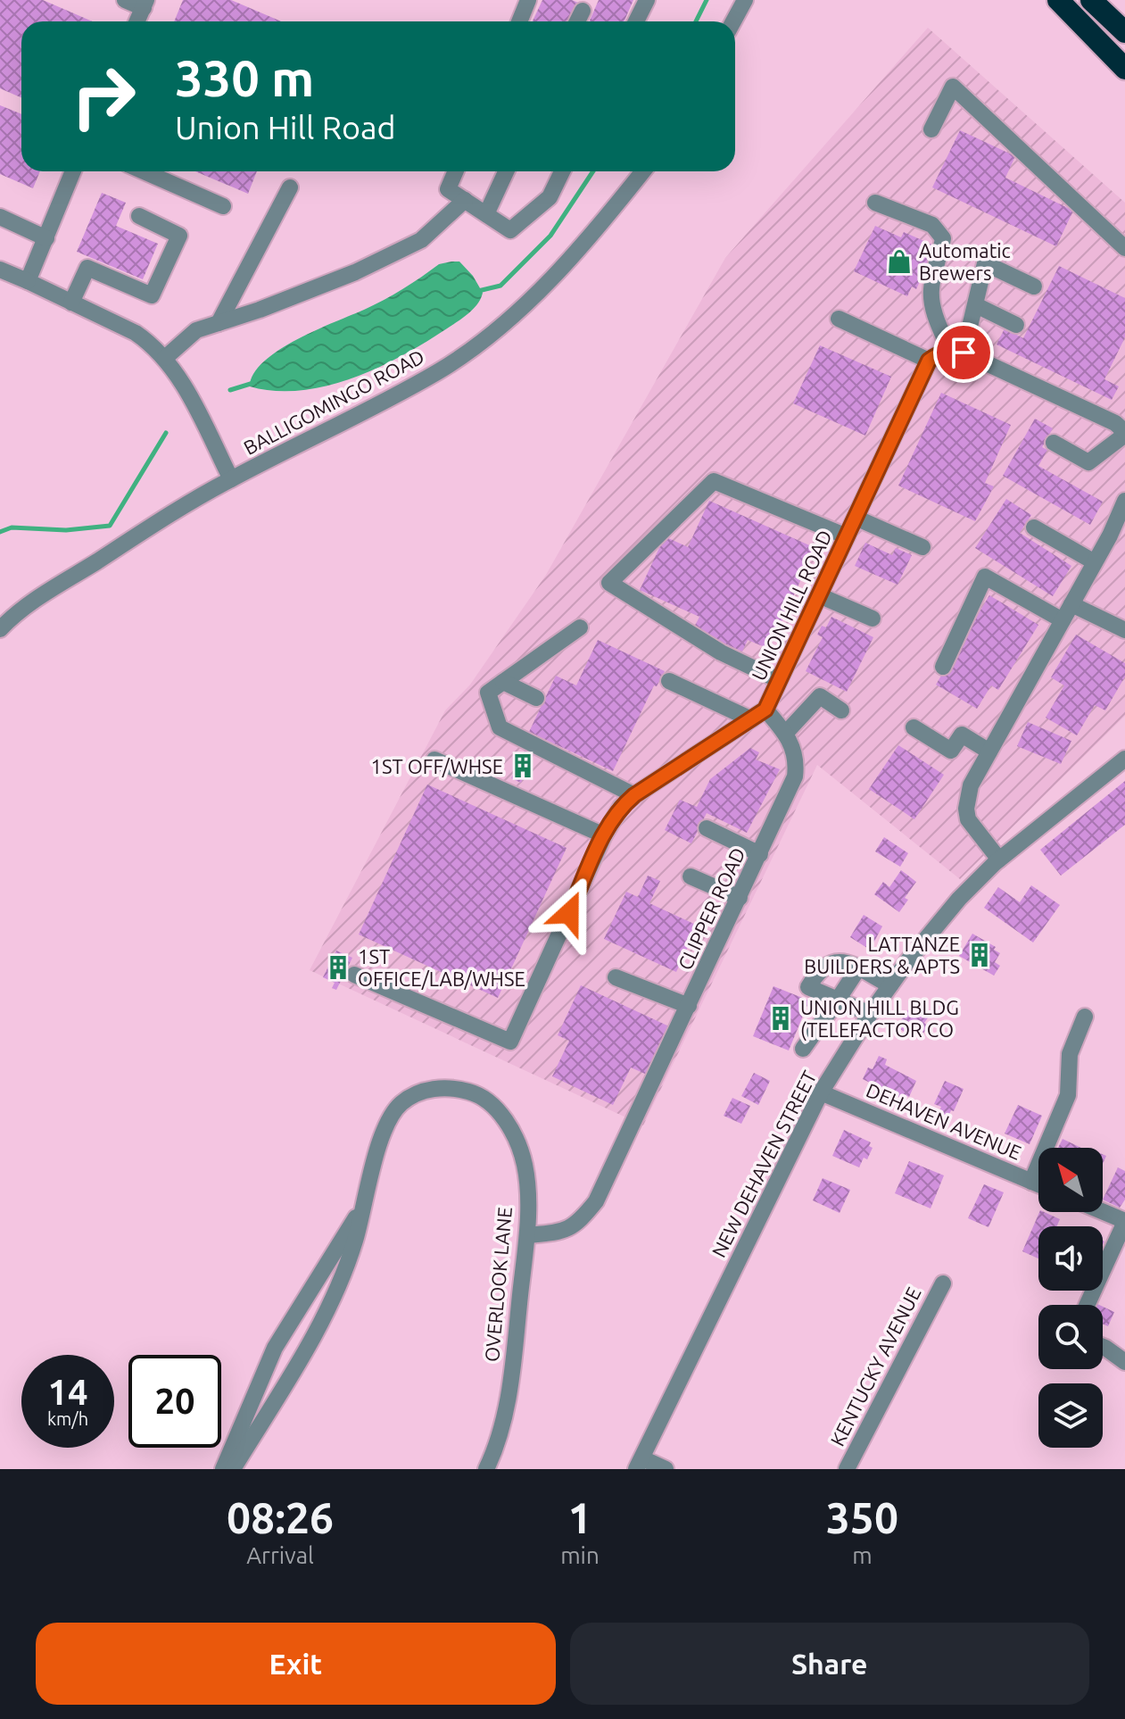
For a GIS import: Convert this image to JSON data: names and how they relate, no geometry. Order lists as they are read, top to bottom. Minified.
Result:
{"streets":{"street":["BALLIGOMINGO ROAD","UNION HILL ROAD","CLIPPER ROAD","DEHAVEN AVENUE","NEW DEHAVEN STREET","OVERLOOK LANE","KENTUCKY AVENUE"]},"crossings":[["UNION HILL ROAD","CLIPPER ROAD"],["CLIPPER ROAD","OVERLOOK LANE"],["DEHAVEN AVENUE","NEW DEHAVEN STREET"]],"places":{"shop":["Automatic Brewers"],"building":["1ST OFF/WHSE","LATTANZE BUILDERS & APTS","1ST OFFICE/LAB/WHSE","UNION HILL BLDG (TELEFACTOR CO"]},"north":"top left","page":{"turn":["330 m","Union Hill Road"],"speed":"14 km/h","limit":"20","eta":["08:26","Arrival","1","min","350","m"],"buttons":["Exit","Share"]}}
